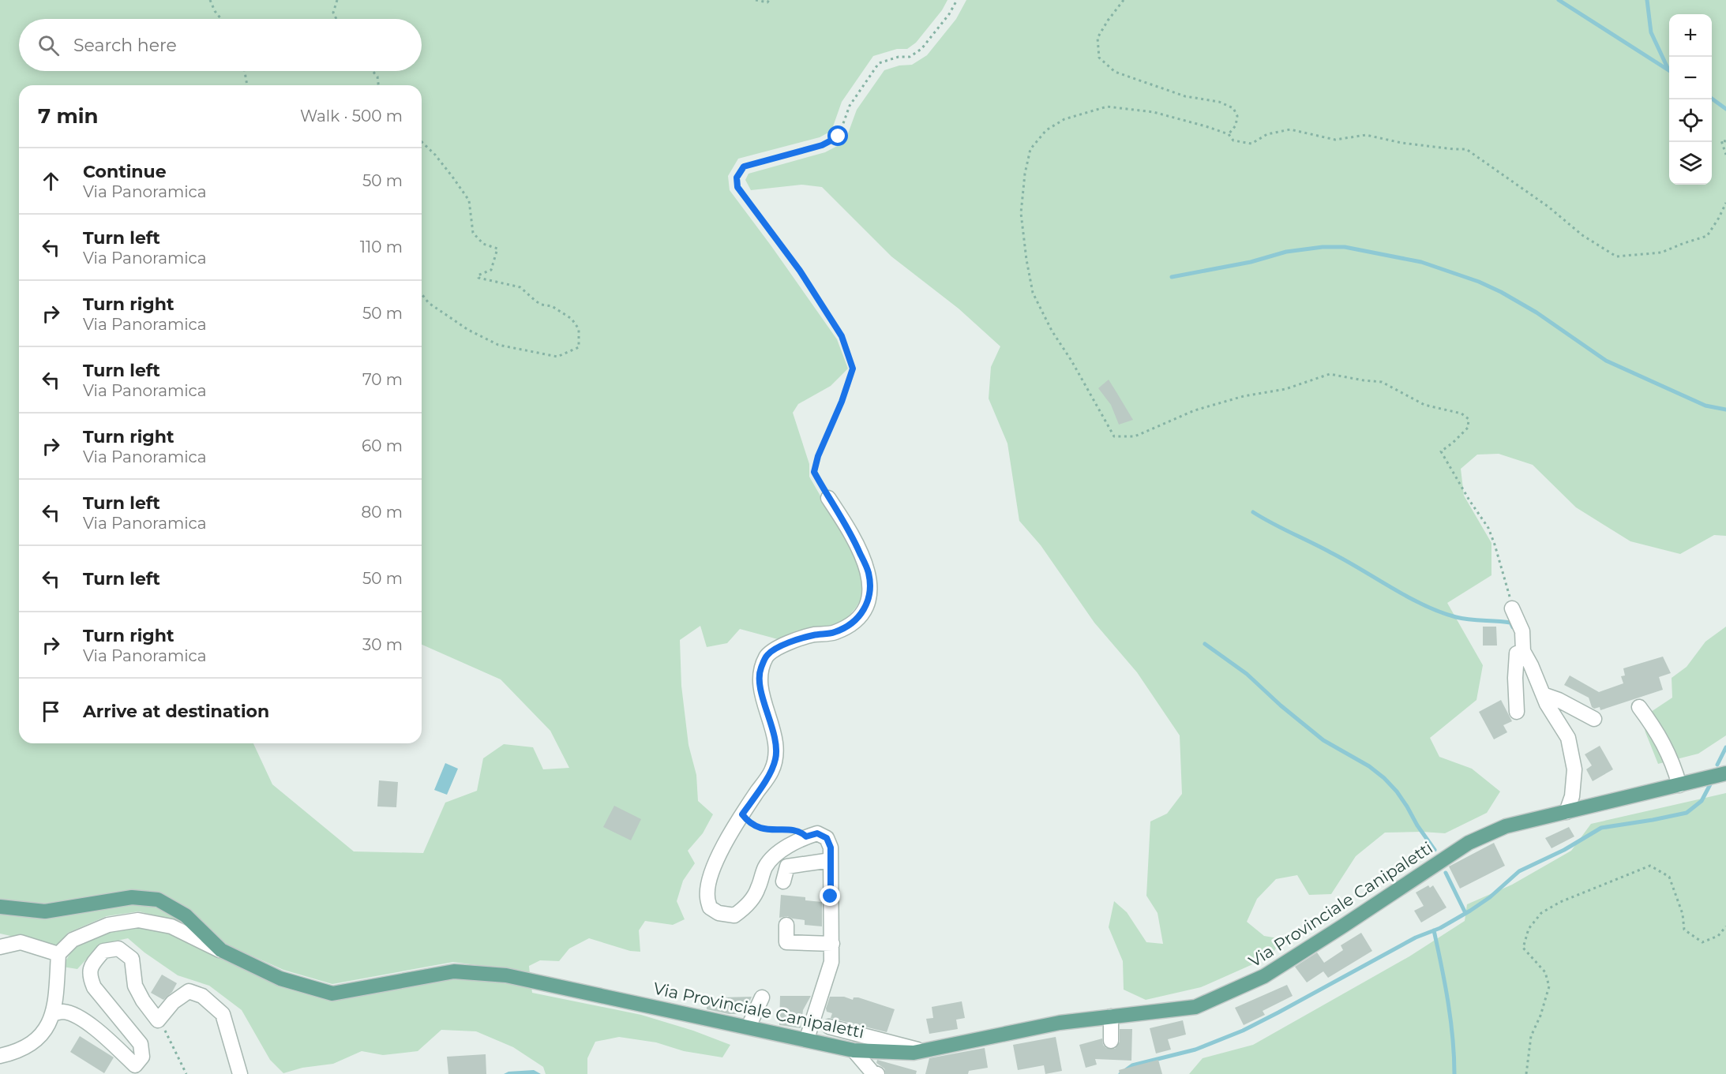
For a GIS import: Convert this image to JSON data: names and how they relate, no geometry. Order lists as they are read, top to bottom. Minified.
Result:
{"streets":{"main road":["Via Provinciale Canipaletti"]},"page":{"map_buttons":["+","−"],"search":"Search here","heading":["7 min","Walk · 500 m"],"list":[["Continue","Via Panoramica","50 m"],["Turn left","Via Panoramica","110 m"],["Turn right","Via Panoramica","50 m"],["Turn left","Via Panoramica","70 m"],["Turn right","Via Panoramica","60 m"],["Turn left","Via Panoramica","80 m"],["Turn left","50 m"],["Turn right","Via Panoramica","30 m"],"Arrive at destination"]}}
